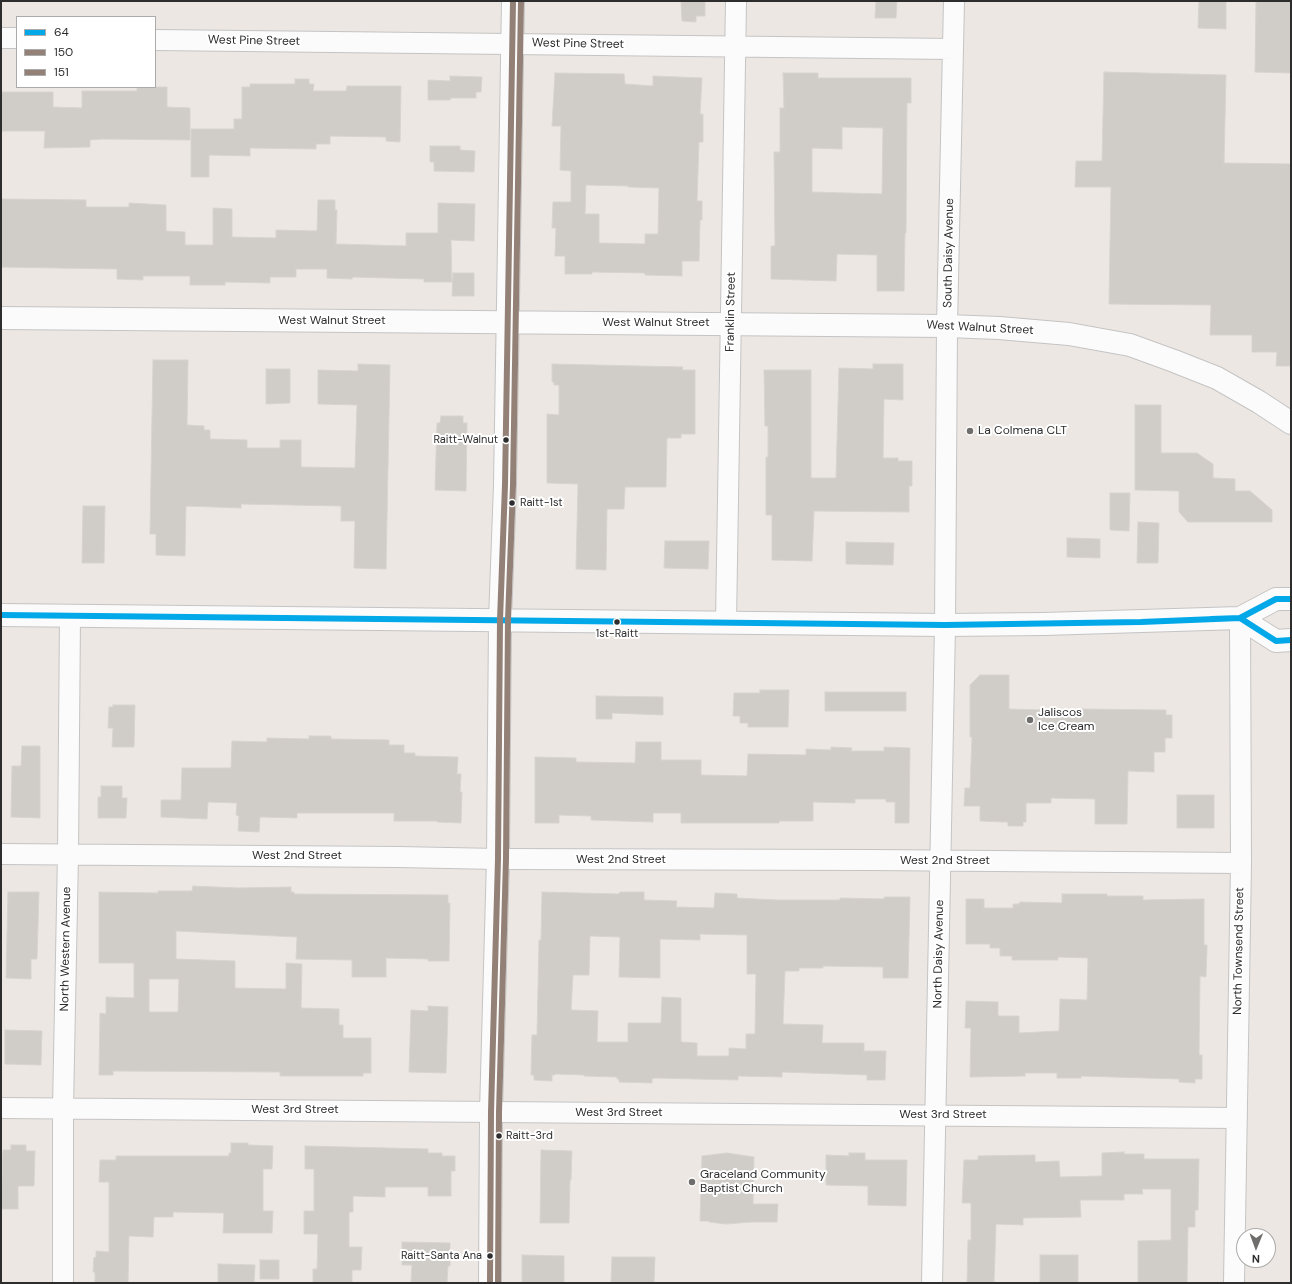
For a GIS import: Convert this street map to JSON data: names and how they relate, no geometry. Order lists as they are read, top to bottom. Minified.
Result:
{"streets":{"street":["West Pine Street","South Daisy Avenue","Franklin Street","West Walnut Street","West 2nd Street","North Western Avenue","North Townsend Street","North Daisy Avenue","West 3rd Street"]},"crossings":[["West Pine Street","South Daisy Avenue"],["West Pine Street","Franklin Street"],["South Daisy Avenue","West Walnut Street"],["South Daisy Avenue","North Daisy Avenue"],["Franklin Street","West Walnut Street"],["West 2nd Street","North Western Avenue"],["West 2nd Street","North Townsend Street"],["West 2nd Street","North Daisy Avenue"],["North Western Avenue","West 3rd Street"],["North Townsend Street","West 3rd Street"],["North Daisy Avenue","West 3rd Street"]],"places":["La Colmena CLT","Raitt-Walnut","Raitt-1st","1st-Raitt","Jaliscos Ice Cream","Raitt-3rd","Graceland Community Baptist Church","Raitt-Santa Ana"],"lines":["transit line 150","transit line 151","transit line 64"],"legend":["64","150","151"],"north":"bottom"}
